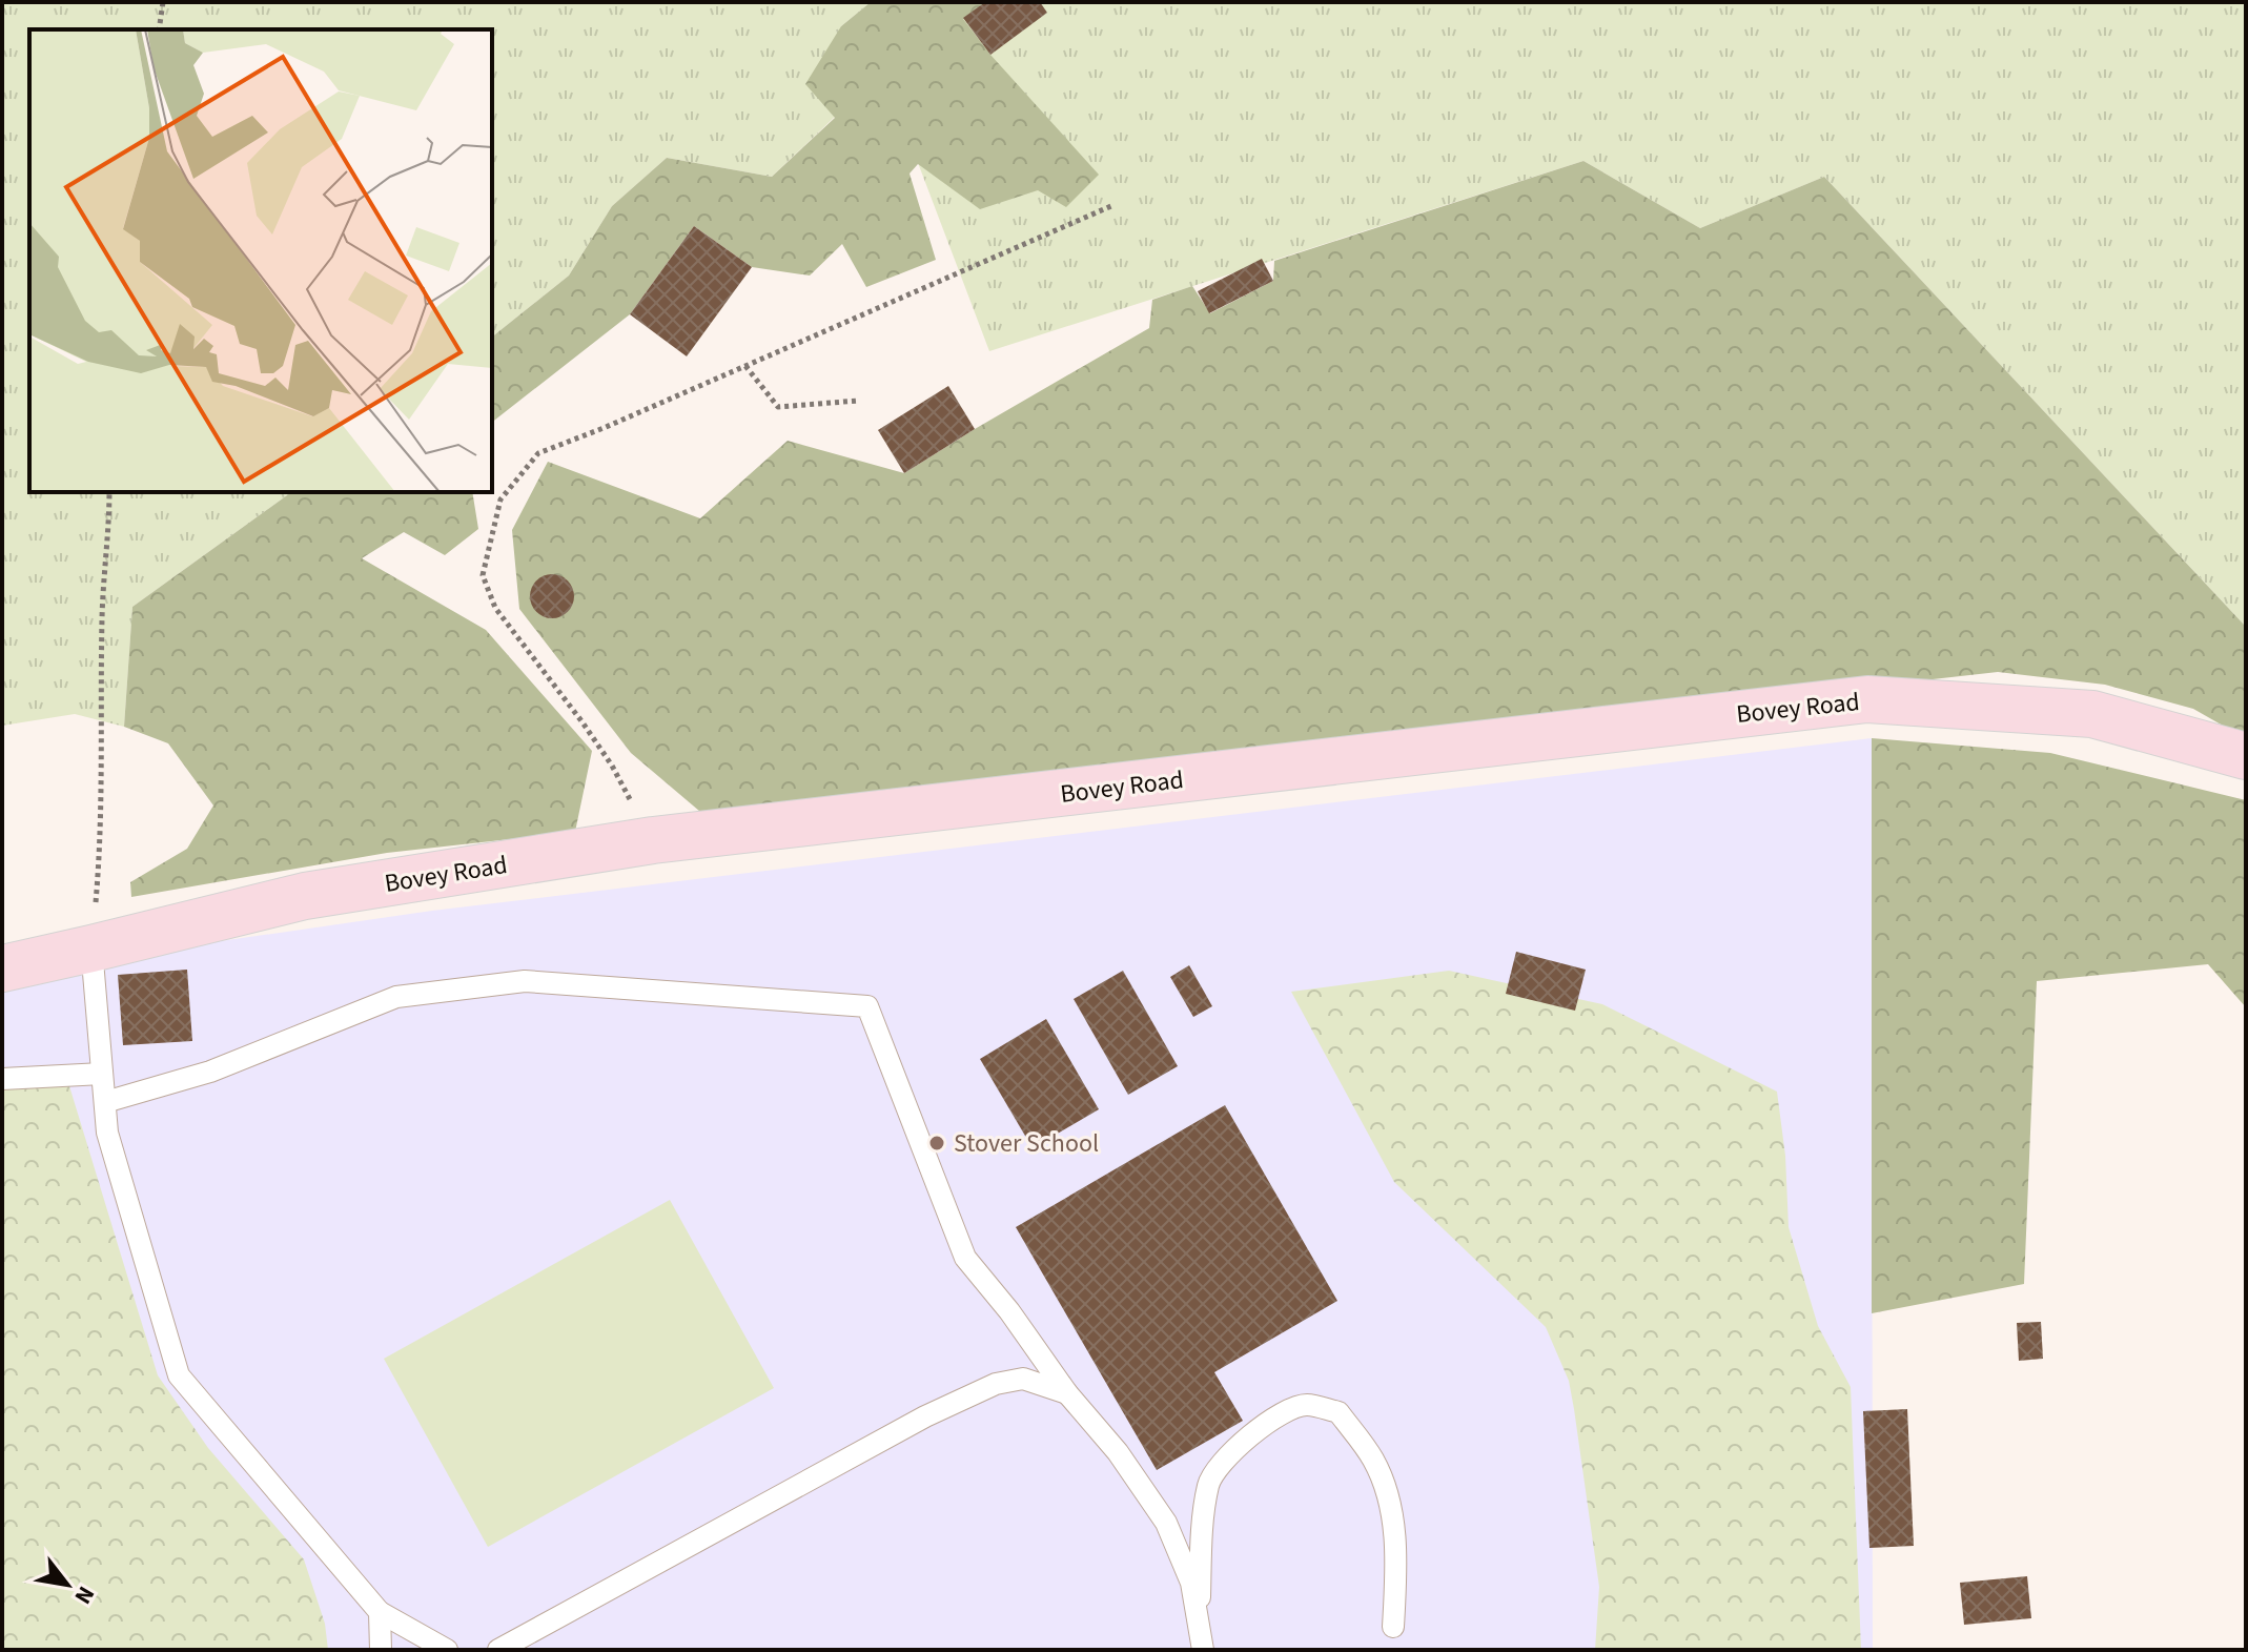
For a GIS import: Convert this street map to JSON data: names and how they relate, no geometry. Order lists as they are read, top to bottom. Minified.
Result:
{"streets":{"main road":["Bovey Road"]},"places":["Stover School"],"north":"bottom right"}
